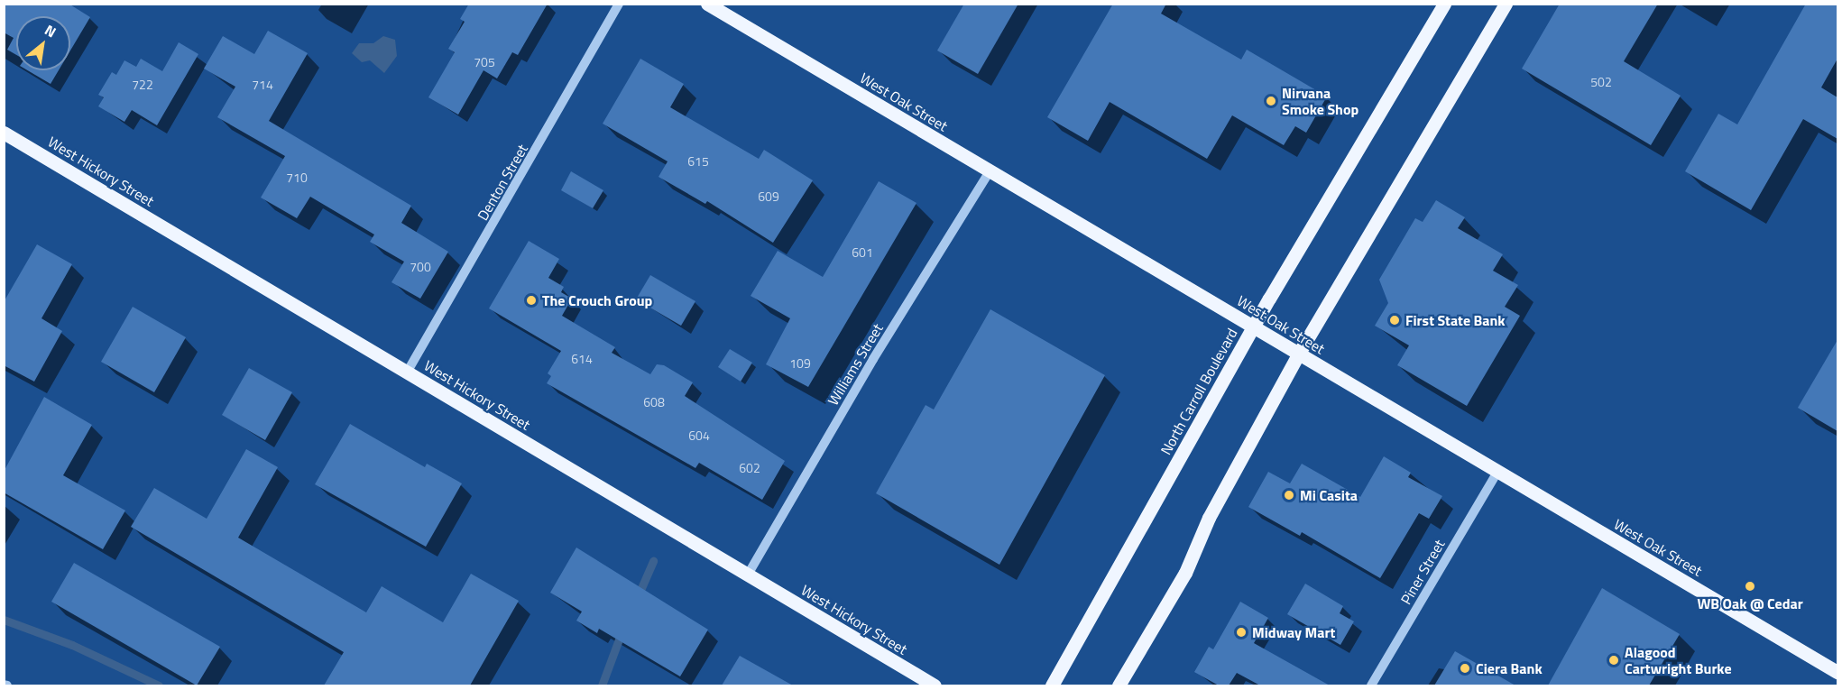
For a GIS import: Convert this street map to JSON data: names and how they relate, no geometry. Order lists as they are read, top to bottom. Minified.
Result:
{"streets":{"main road":["West Oak Street","West Hickory Street","North Carroll Boulevard"],"street":["Denton Street","Williams Street","Piner Street"]},"crossings":[["West Oak Street","Williams Street"],["West Oak Street","North Carroll Boulevard"],["West Oak Street","Piner Street"],["West Hickory Street","Denton Street"],["West Hickory Street","Williams Street"]],"places":["Nirvana Smoke Shop","The Crouch Group","First State Bank","Mi Casita","WB Oak @ Cedar","Midway Mart","Alagood Cartwright Burke","Ciera Bank"],"house_numbers":["705","502","722","714","615","710","609","601","700","614","109","608","604","602"],"north":"top right"}
